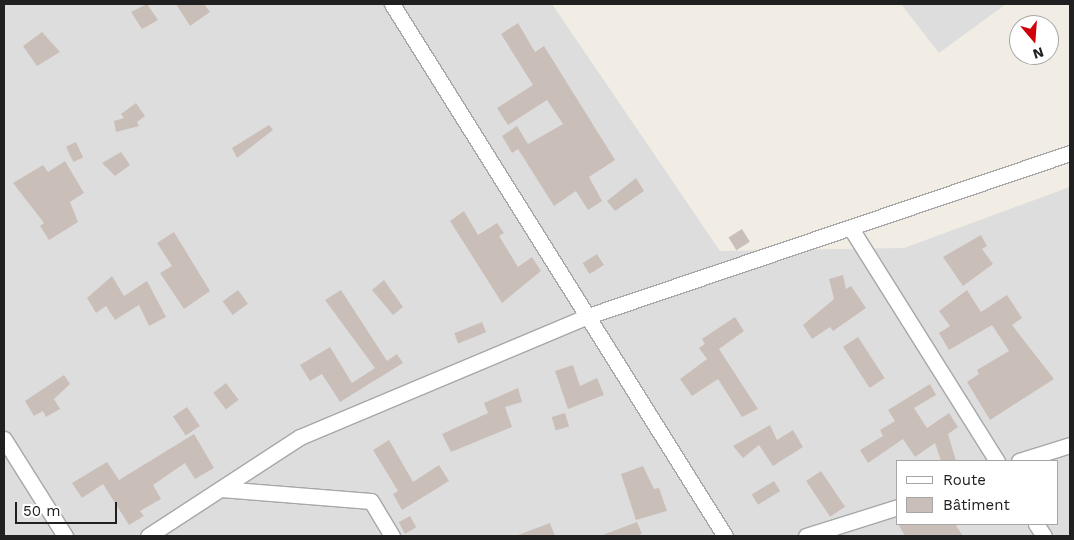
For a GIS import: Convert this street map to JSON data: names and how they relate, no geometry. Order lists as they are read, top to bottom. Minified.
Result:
{"legend":["Route","Bâtiment"],"scale_bar":"50 m","north":"bottom"}
